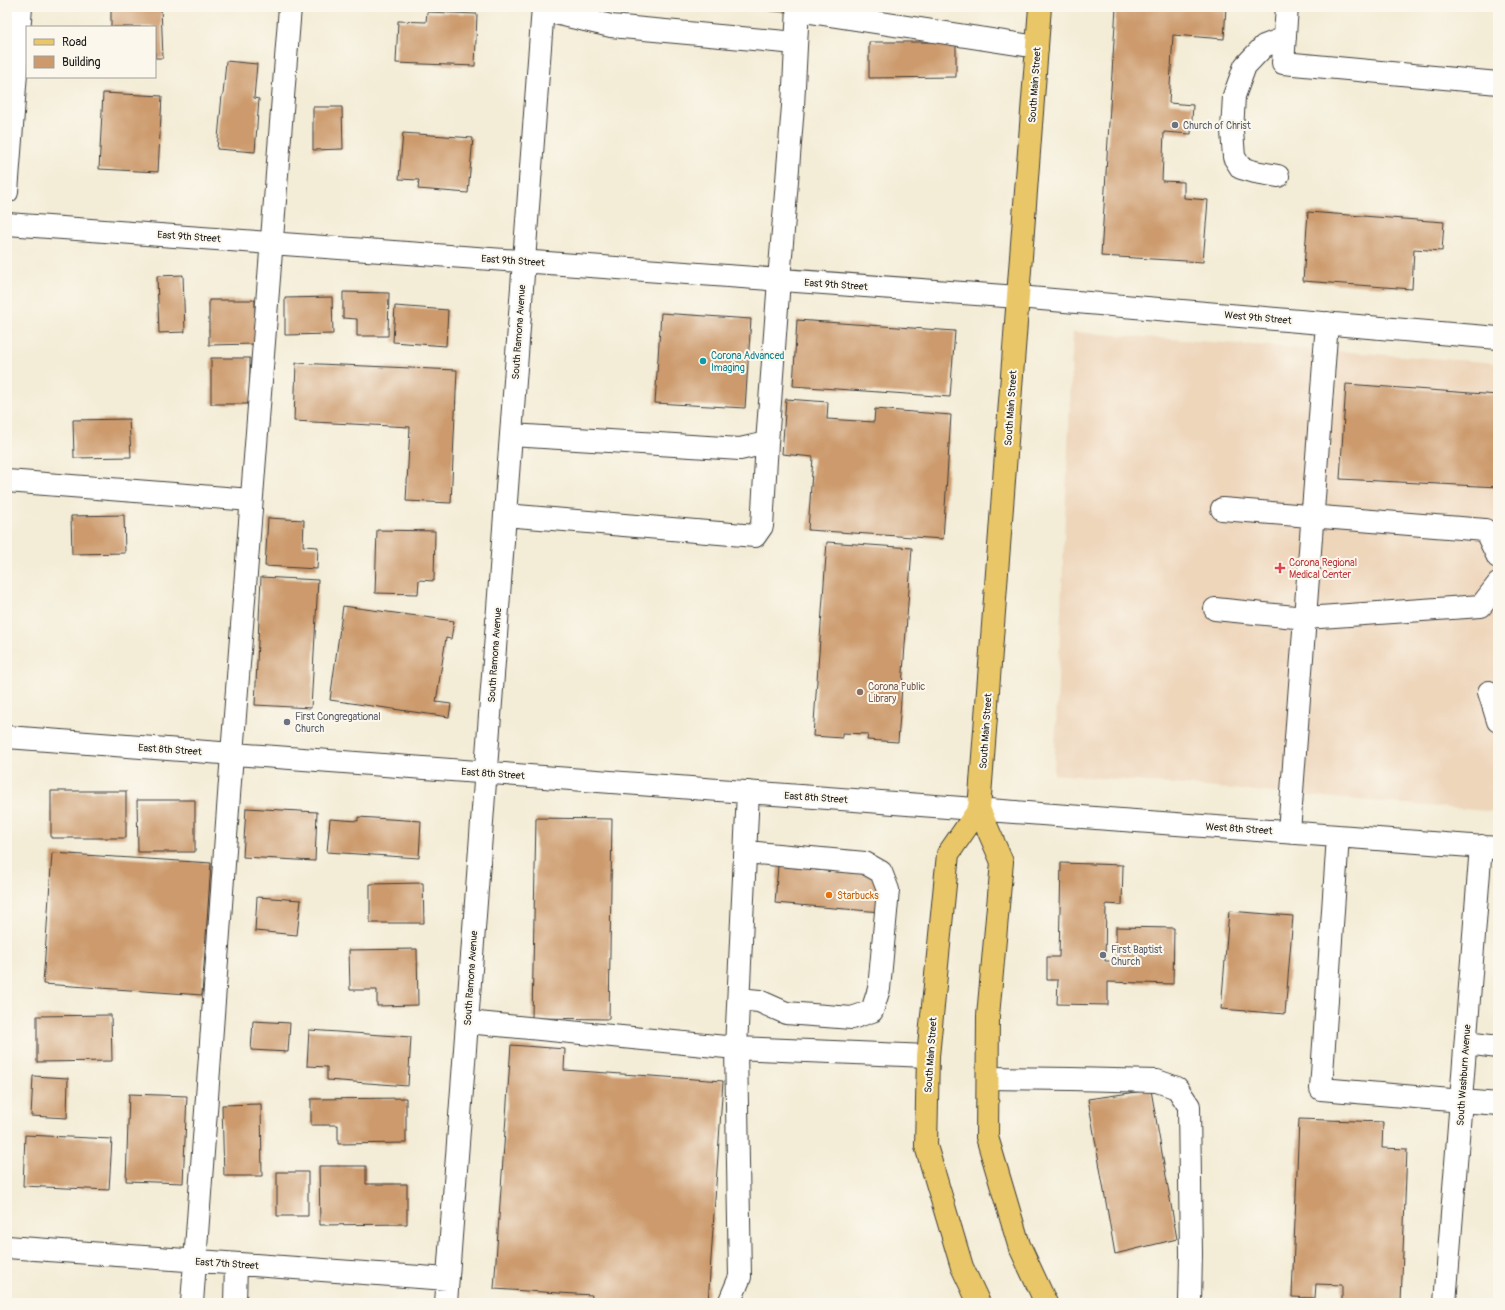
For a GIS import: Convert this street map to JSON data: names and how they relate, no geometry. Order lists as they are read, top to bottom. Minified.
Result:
{"streets":{"main road":["South Main Street"],"street":["East 9th Street","West 9th Street","South Ramona Avenue","East 8th Street","West 8th Street","South Washburn Avenue","East 7th Street"]},"crossings":[["South Main Street","East 9th Street"],["South Main Street","West 9th Street"],["South Main Street","East 8th Street"],["South Main Street","West 8th Street"],["East 9th Street","West 9th Street"],["East 9th Street","South Ramona Avenue"],["South Ramona Avenue","East 8th Street"],["South Ramona Avenue","East 7th Street"],["East 8th Street","West 8th Street"],["West 8th Street","South Washburn Avenue"]],"places":{"other":["Church of Christ","Corona Advanced Imaging","Corona Public Library","First Congregational Church","Starbucks","First Baptist Church"],"health":["Corona Regional Medical Center"]},"legend":["Road","Building"]}
